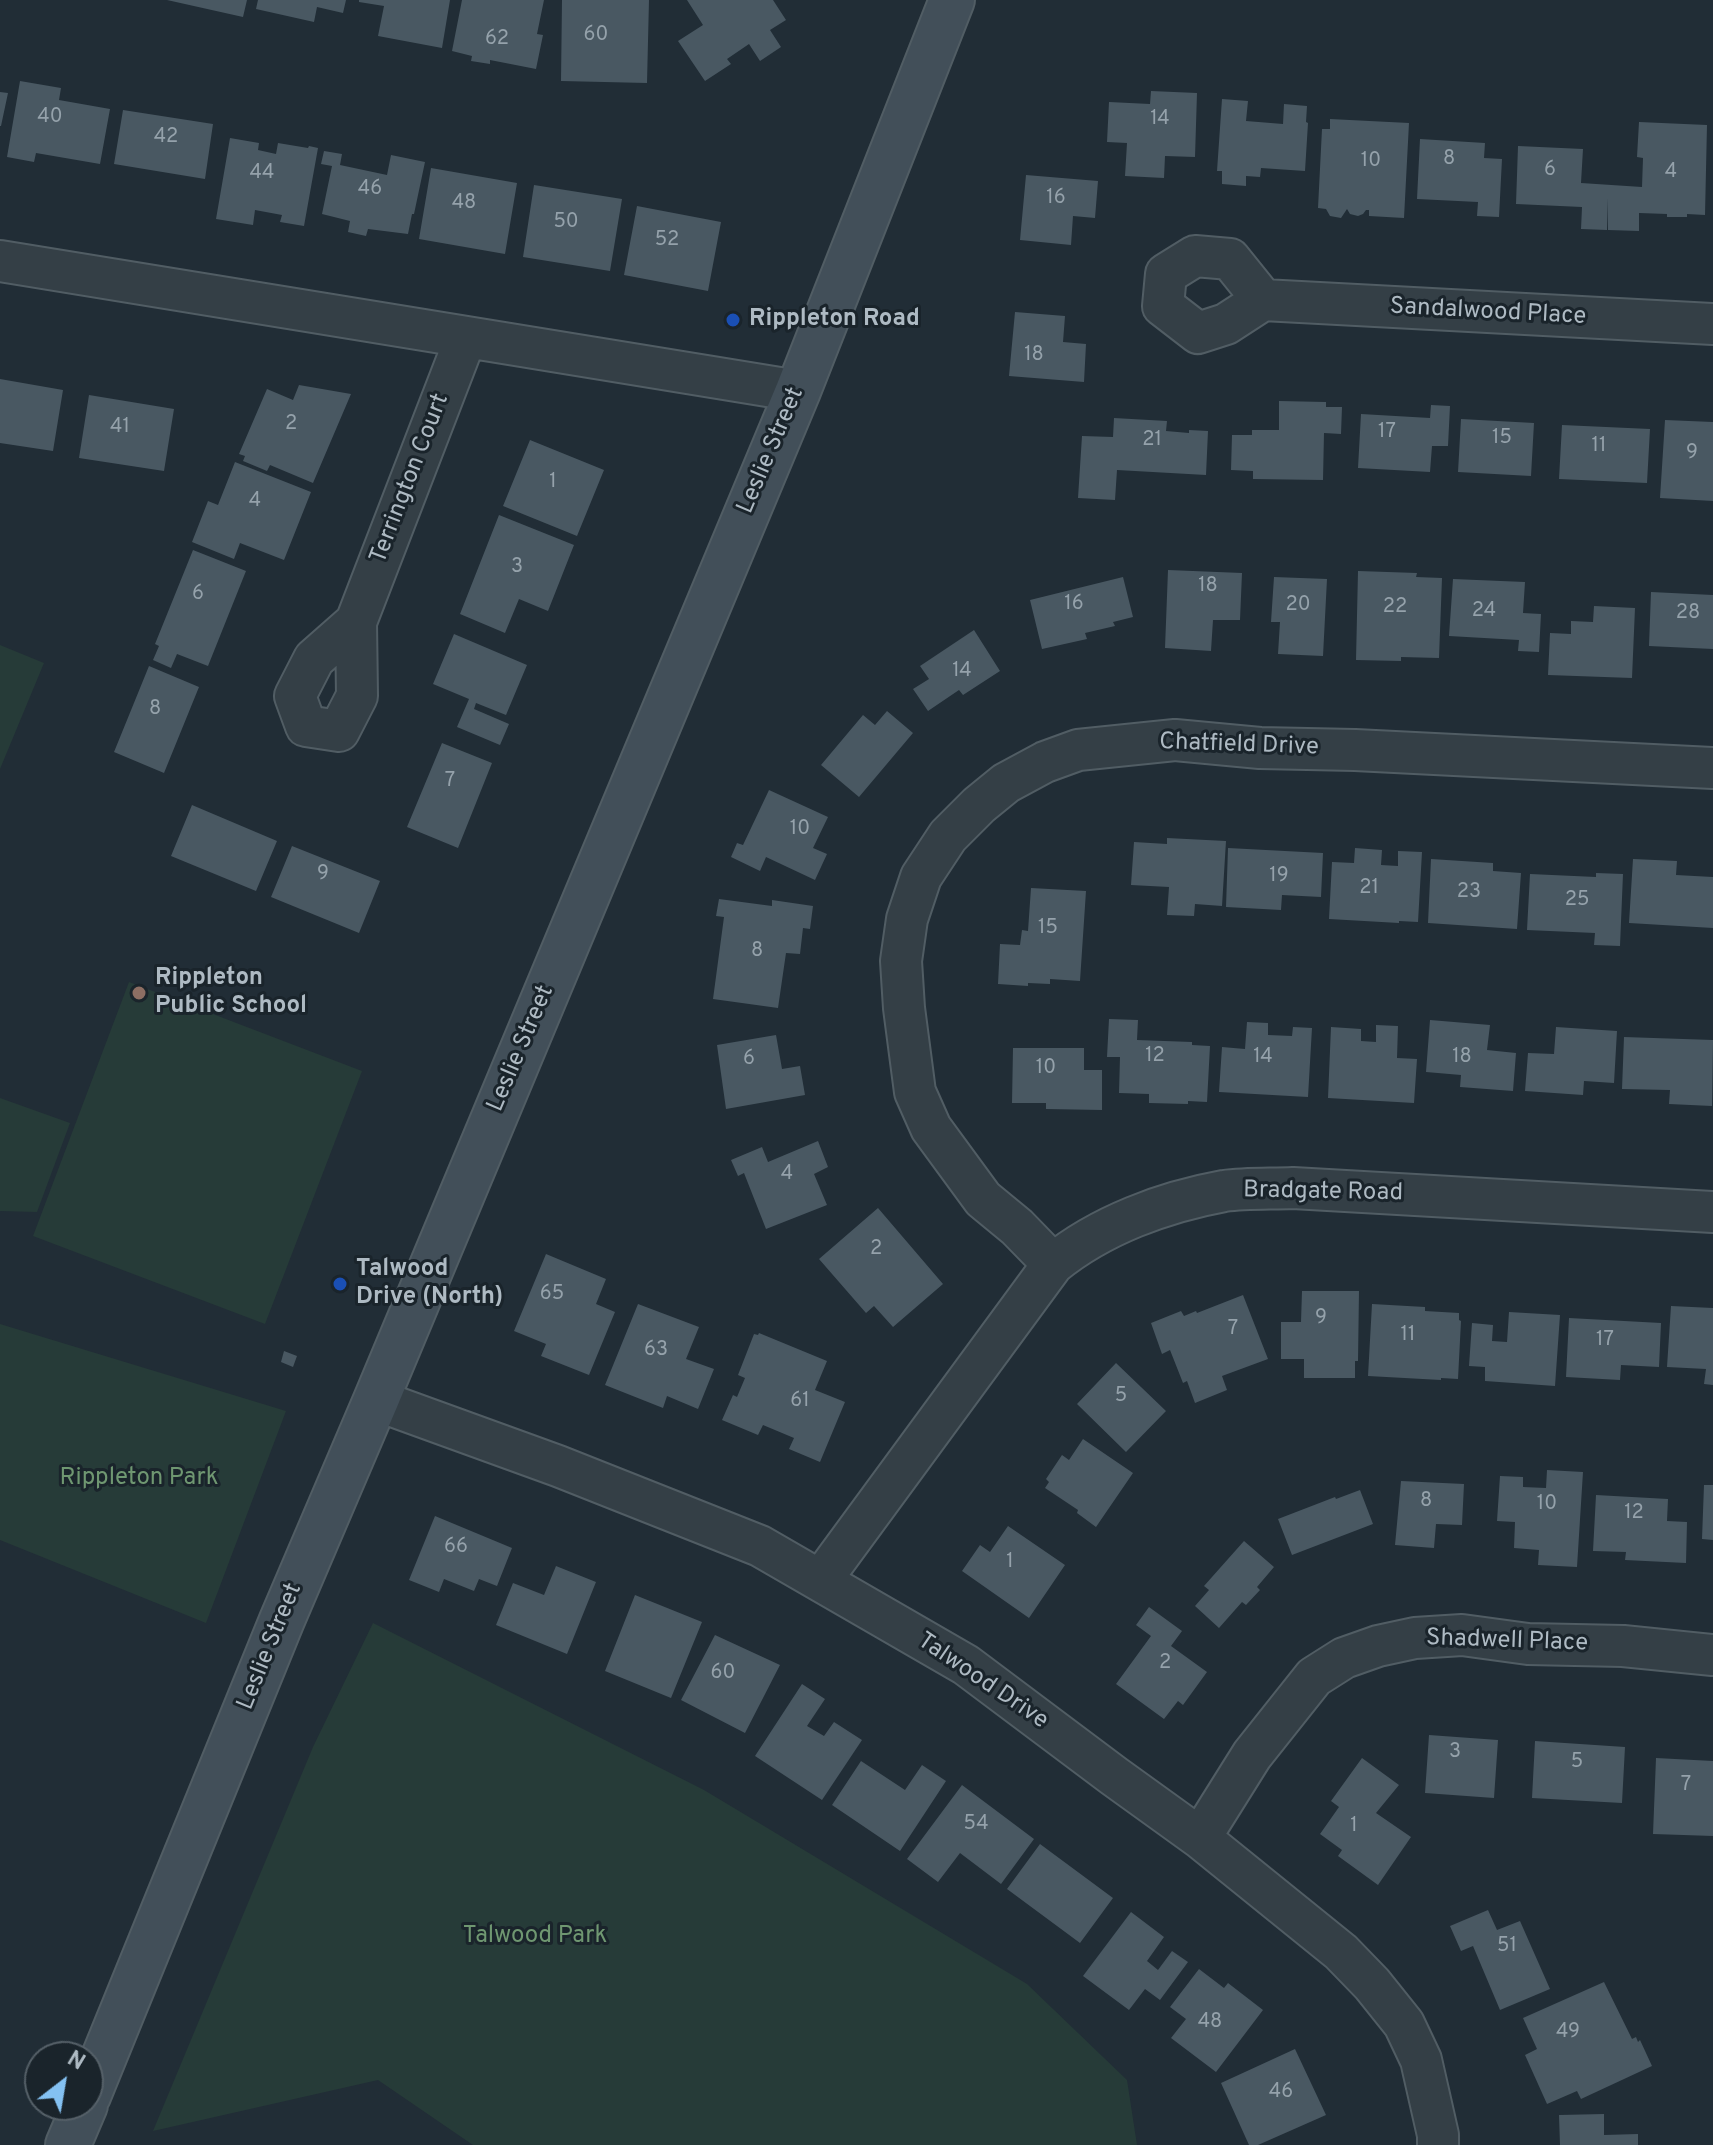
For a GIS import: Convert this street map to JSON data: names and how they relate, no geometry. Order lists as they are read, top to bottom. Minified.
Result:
{"streets":{"main road":["Leslie Street"],"street":["Sandalwood Place","Terrington Court","Chatfield Drive","Bradgate Road","Shadwell Place","Talwood Drive"]},"crossings":[["Leslie Street","Talwood Drive"],["Chatfield Drive","Bradgate Road"],["Bradgate Road","Talwood Drive"],["Shadwell Place","Talwood Drive"]],"parks":["Rippleton Park","Talwood Park"],"places":["Rippleton Road","Rippleton Public School","Talwood Drive (North)"],"house_numbers":["60","62","40","14","42","8","10","6","4","44","46","16","48","50","52","18","2","41","17","15","21","11","9","1","4","3","18","6","16","20","22","24","28","14","8","7","10","9","19","21","23","25","15","8","12","14","18","6","10","4","2","65","9","7","11","17","63","5","61","8","10","12","66","1","2","60","3","5","7","54","1","51","48","49","46"],"north":"top right"}
